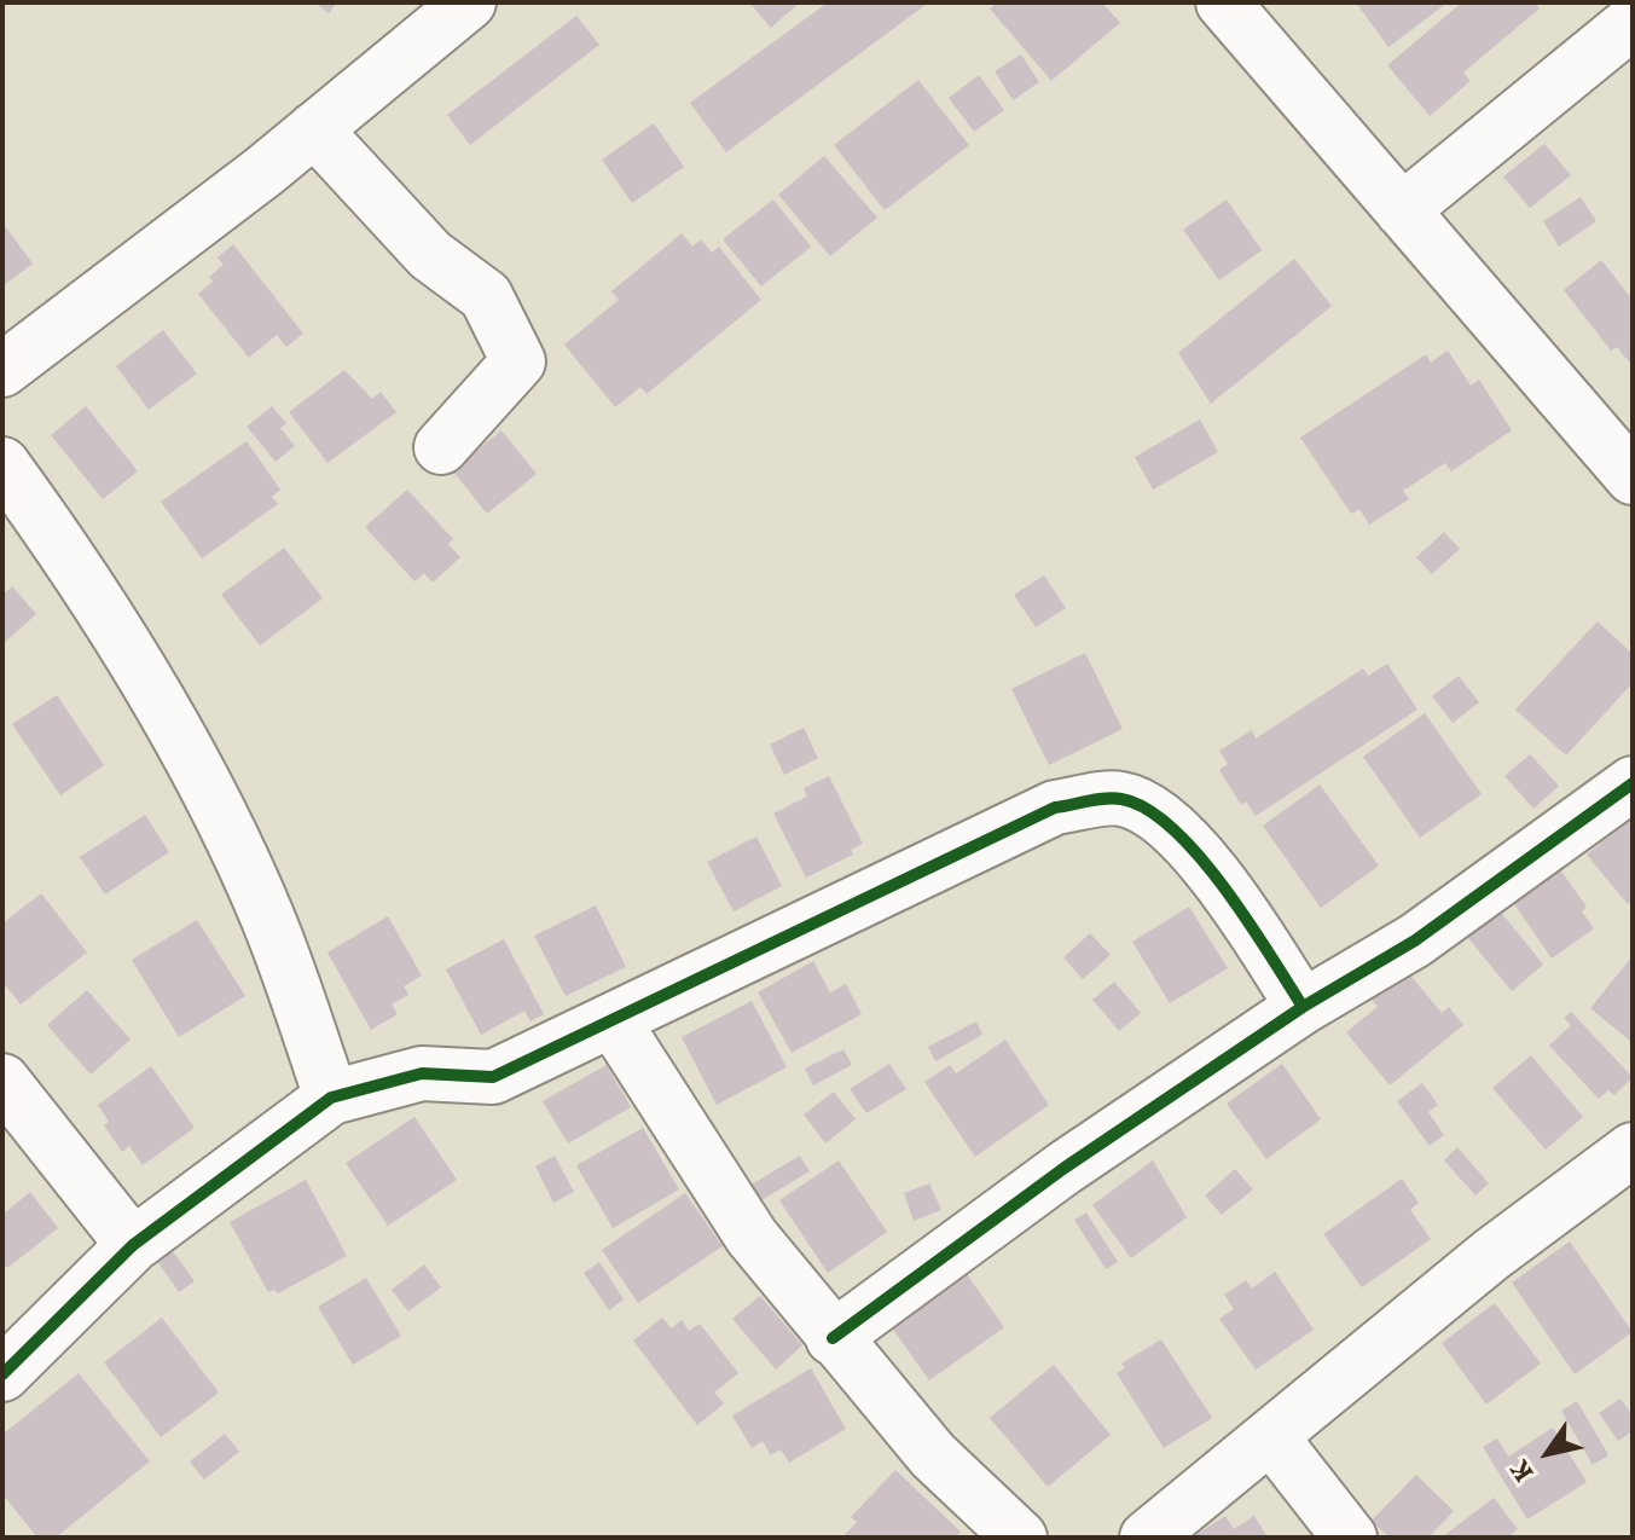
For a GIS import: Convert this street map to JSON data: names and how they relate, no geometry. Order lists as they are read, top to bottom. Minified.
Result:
{"north":"bottom left"}
